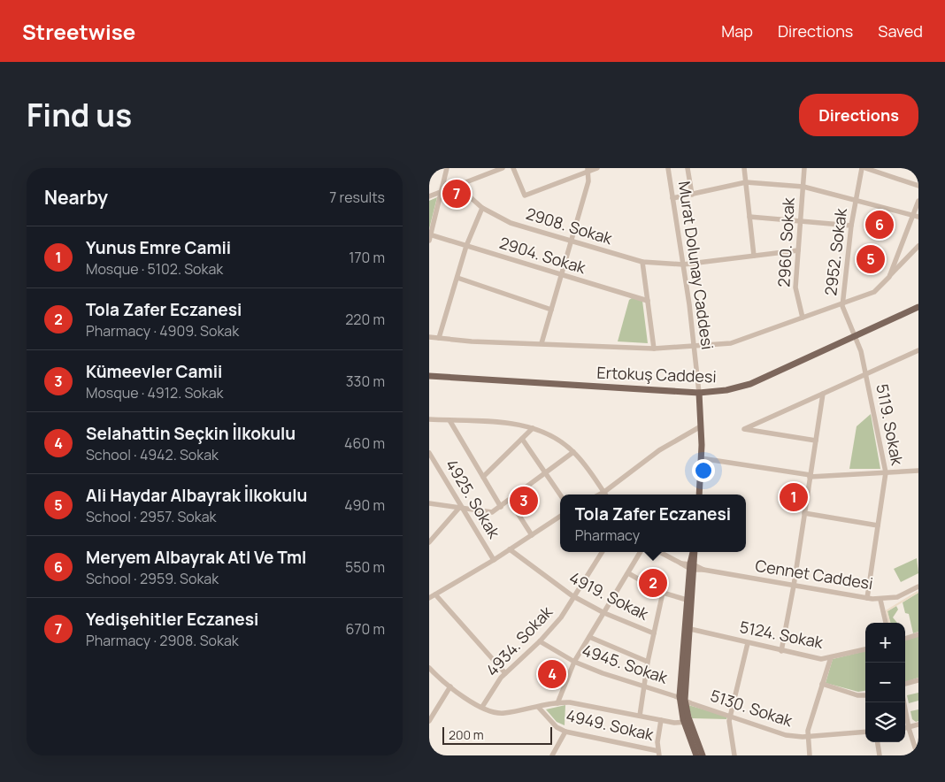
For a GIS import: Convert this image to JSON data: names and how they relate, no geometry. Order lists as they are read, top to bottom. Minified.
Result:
{"streets":{"main road":["Ertokuş Caddesi"],"street":["2908. Sokak","2960. Sokak","2952. Sokak","2904. Sokak","Murat Dolunay Caddesi","5119. Sokak","4925. Sokak","Cennet Caddesi","4919. Sokak","5124. Sokak","4934. Sokak","4945. Sokak","5130. Sokak","4949. Sokak"]},"crossings":[["2908. Sokak","2960. Sokak"],["2908. Sokak","Murat Dolunay Caddesi"],["2952. Sokak","Ertokuş Caddesi"],["2952. Sokak","5119. Sokak"],["Murat Dolunay Caddesi","Ertokuş Caddesi"],["Ertokuş Caddesi","5119. Sokak"],["5119. Sokak","Cennet Caddesi"],["4919. Sokak","4934. Sokak"],["4934. Sokak","4945. Sokak"],["4945. Sokak","5130. Sokak"]],"scale_bar":"200 m","page":{"header":"Streetwise","nav":["Map","Directions","Saved"],"title":"Find us","buttons":"Directions","heading":["Nearby","7 results"],"pins":["7","6","5","1","3","2","4"],"list":[{"mark":"1","name":"Yunus Emre Camii","note":"Mosque · 5102. Sokak","value":"170 m"},{"mark":"2","name":"Tola Zafer Eczanesi","note":"Pharmacy · 4909. Sokak","value":"220 m"},{"mark":"3","name":"Kümeevler Camii","note":"Mosque · 4912. Sokak","value":"330 m"},{"mark":"4","name":"Selahattin Seçkin İlkokulu","note":"School · 4942. Sokak","value":"460 m"},{"mark":"5","name":"Ali Haydar Albayrak İlkokulu","note":"School · 2957. Sokak","value":"490 m"},{"mark":"6","name":"Meryem Albayrak Atl Ve Tml","note":"School · 2959. Sokak","value":"550 m"},{"mark":"7","name":"Yedişehitler Eczanesi","note":"Pharmacy · 2908. Sokak","value":"670 m"}],"popup":["Tola Zafer Eczanesi","Pharmacy"],"map_buttons":["+","−"],"scale":"200 m"}}
